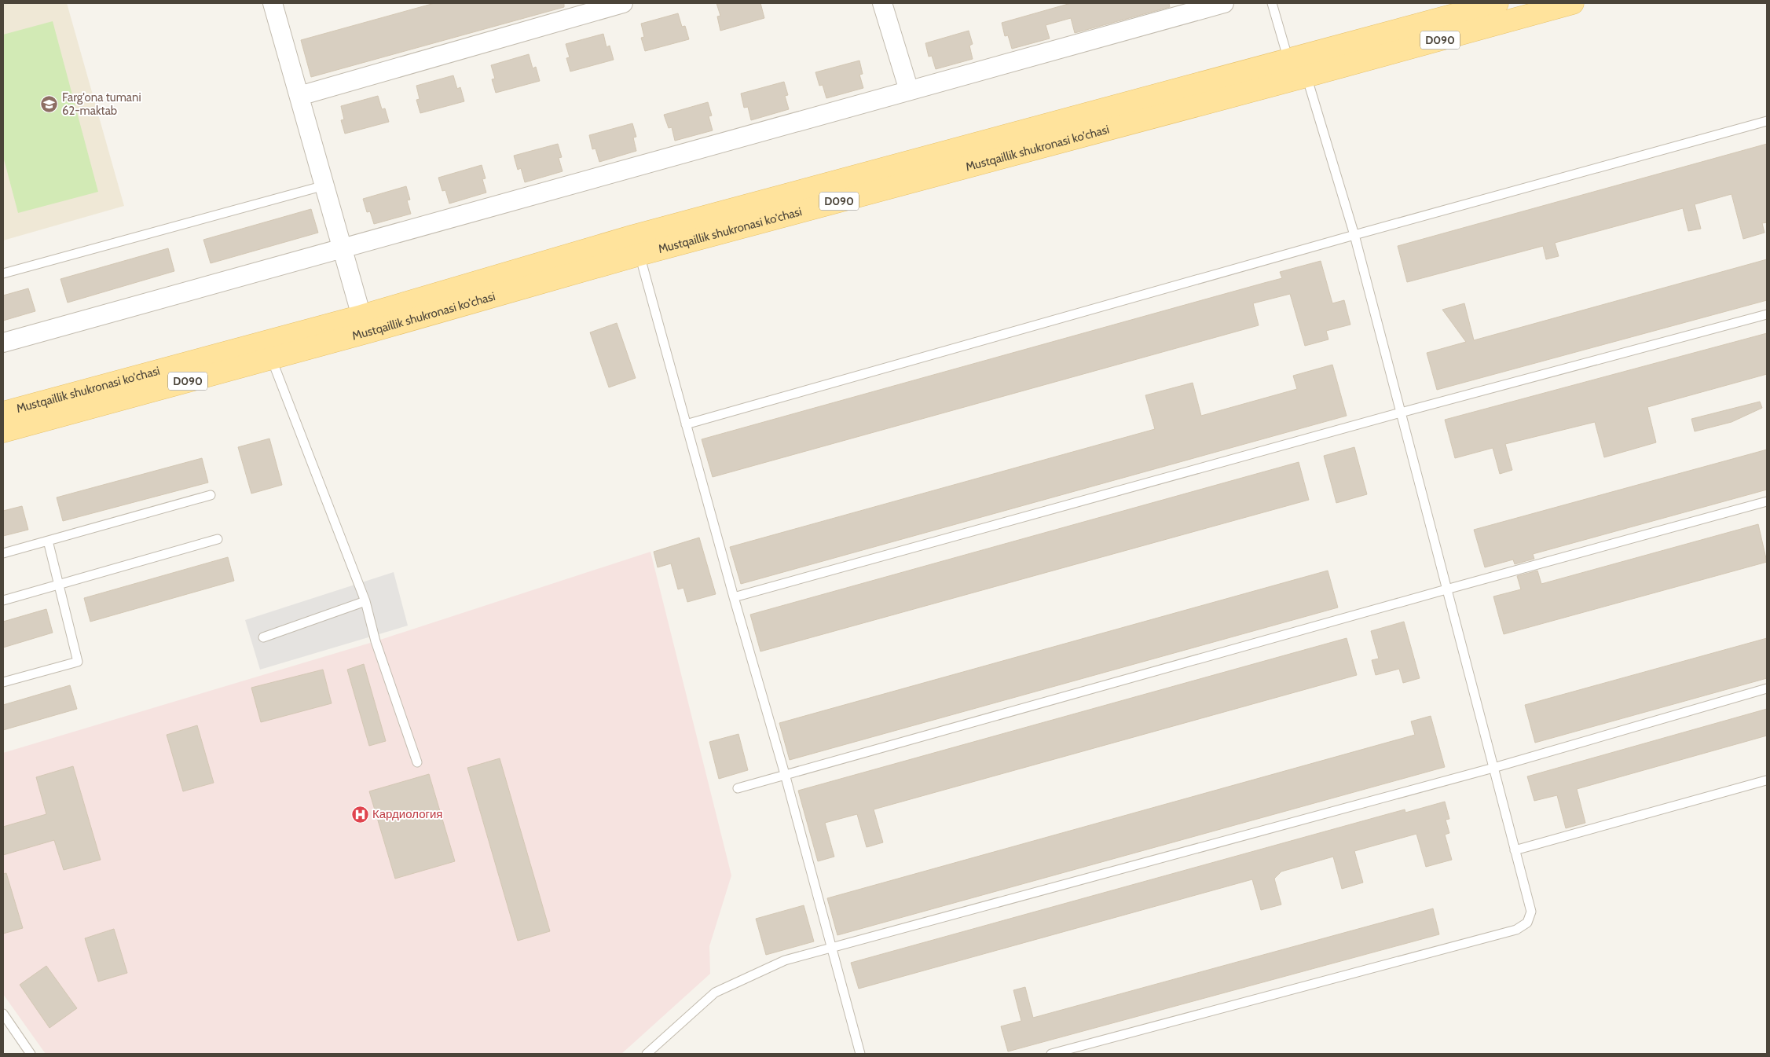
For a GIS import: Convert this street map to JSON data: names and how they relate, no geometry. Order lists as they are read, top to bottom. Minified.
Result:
{"streets":{"main road":["D090","Mustqaillik shukronasi ko'chasi"]},"crossings":[["D090","Mustqaillik shukronasi ko'chasi"]],"places":{"school or university":["Farg'ona tumani 62-maktab"],"hospital":["Кардиология"]}}
